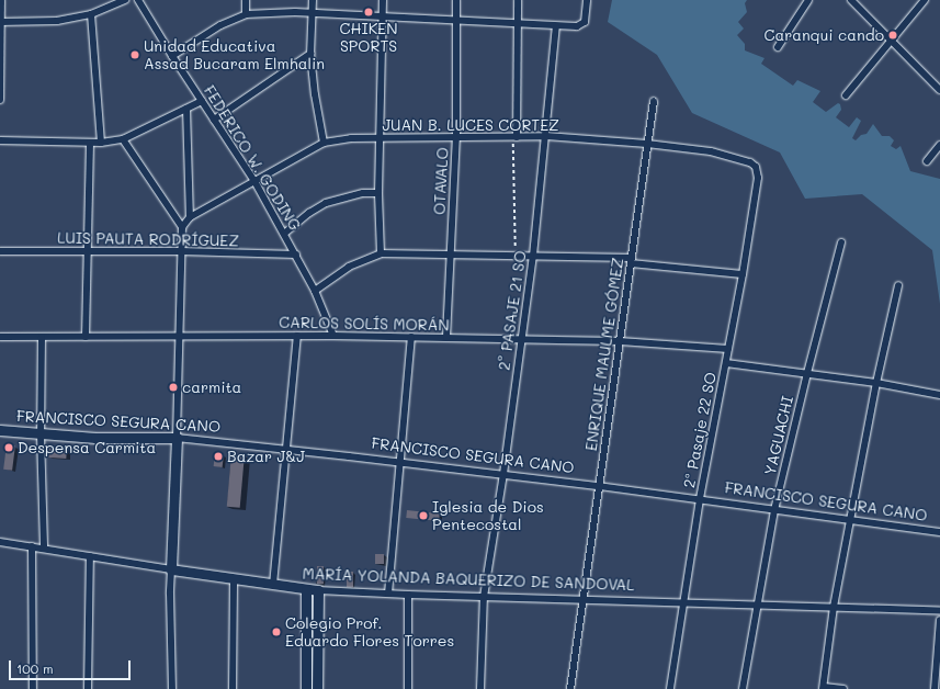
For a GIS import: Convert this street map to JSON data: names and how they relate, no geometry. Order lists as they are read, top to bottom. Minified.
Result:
{"streets":{"street":["JUAN B. LUCES CORTEZ","FEDERICO W. GODING","OTAVALO","LUIS PAUTA RODRÍGUEZ","2° PASAJE 21 SO","CARLOS SOLÍS MORÁN","ENRIQUE MAULME GÓMEZ","FRANCISCO SEGURA CANO","2º Pasaje 22 SO","YAGUACHI","MARÍA YOLANDA BAQUERIZO DE SANDOVAL"]},"crossings":[["JUAN B. LUCES CORTEZ","FEDERICO W. GODING"],["JUAN B. LUCES CORTEZ","OTAVALO"],["JUAN B. LUCES CORTEZ","2° PASAJE 21 SO"],["JUAN B. LUCES CORTEZ","ENRIQUE MAULME GÓMEZ"],["JUAN B. LUCES CORTEZ","2º Pasaje 22 SO"],["FEDERICO W. GODING","LUIS PAUTA RODRÍGUEZ"],["FEDERICO W. GODING","CARLOS SOLÍS MORÁN"],["OTAVALO","CARLOS SOLÍS MORÁN"],["2° PASAJE 21 SO","CARLOS SOLÍS MORÁN"],["2° PASAJE 21 SO","FRANCISCO SEGURA CANO"],["2° PASAJE 21 SO","MARÍA YOLANDA BAQUERIZO DE SANDOVAL"],["CARLOS SOLÍS MORÁN","ENRIQUE MAULME GÓMEZ"],["CARLOS SOLÍS MORÁN","2º Pasaje 22 SO"],["ENRIQUE MAULME GÓMEZ","FRANCISCO SEGURA CANO"],["ENRIQUE MAULME GÓMEZ","MARÍA YOLANDA BAQUERIZO DE SANDOVAL"],["FRANCISCO SEGURA CANO","2º Pasaje 22 SO"],["FRANCISCO SEGURA CANO","YAGUACHI"],["2º Pasaje 22 SO","MARÍA YOLANDA BAQUERIZO DE SANDOVAL"],["YAGUACHI","MARÍA YOLANDA BAQUERIZO DE SANDOVAL"]],"places":["CHIKEN SPORTS","Caranqui cando","Unidad Educativa Assad Bucaram Elmhalin","carmita","Despensa Carmita","Bazar J&J","Iglesia de Dios Pentecostal","Colegio Prof. Eduardo Flores Torres"],"scale_bar":"100 m"}
